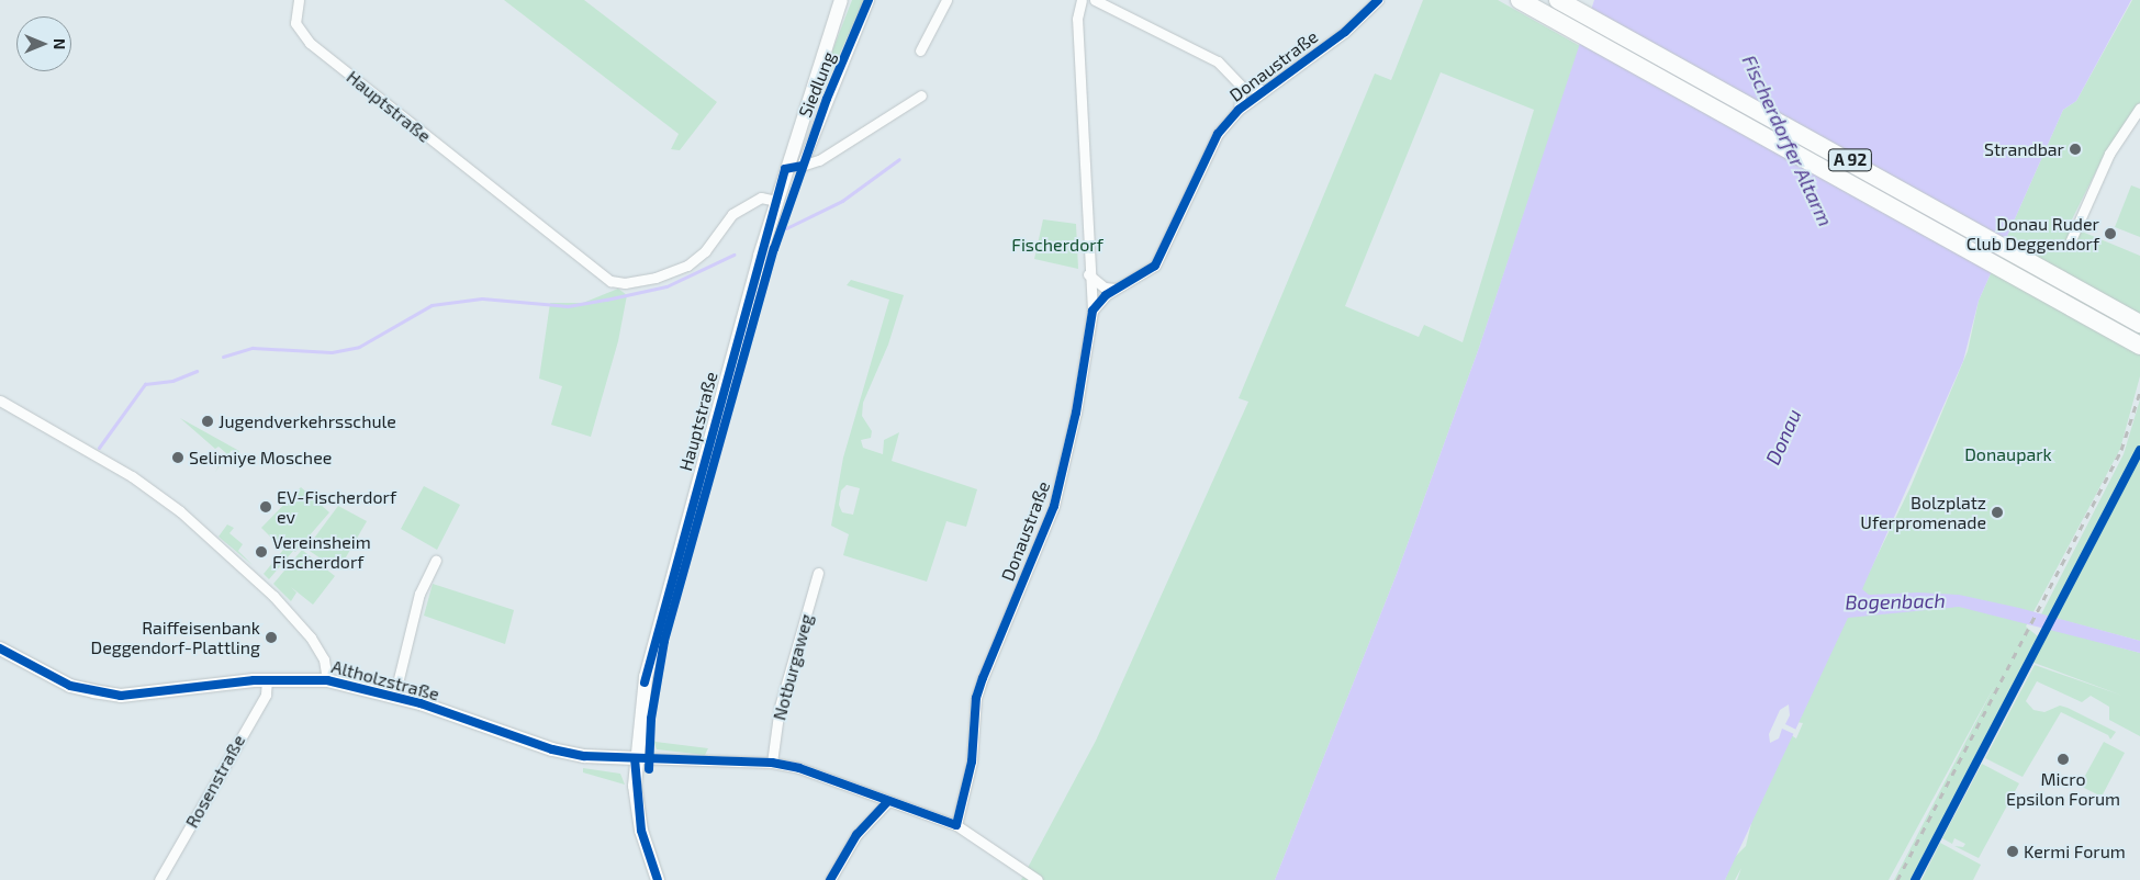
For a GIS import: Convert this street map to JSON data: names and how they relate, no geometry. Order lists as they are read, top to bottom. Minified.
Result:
{"streets":{"highway":["A 92"],"main road":["Hauptstraße","Altholzstraße"],"street":["Donaustraße","Siedlung","Notburgaweg","Rosenstraße"]},"crossings":[["Hauptstraße","Altholzstraße"],["Altholzstraße","Rosenstraße"]],"water":["Fischerdorfer Altarm","Donau","Bogenbach"],"parks":["Fischerdorf","Donaupark"],"places":["Strandbar","Donau Ruder Club Deggendorf","Jugendverkehrsschule","Selimiye Moschee","EV-Fischerdorf ev","Bolzplatz Uferpromenade","Vereinsheim Fischerdorf","Raiffeisenbank Deggendorf-Plattling","Micro Epsilon Forum","Kermi Forum"],"north":"right"}
